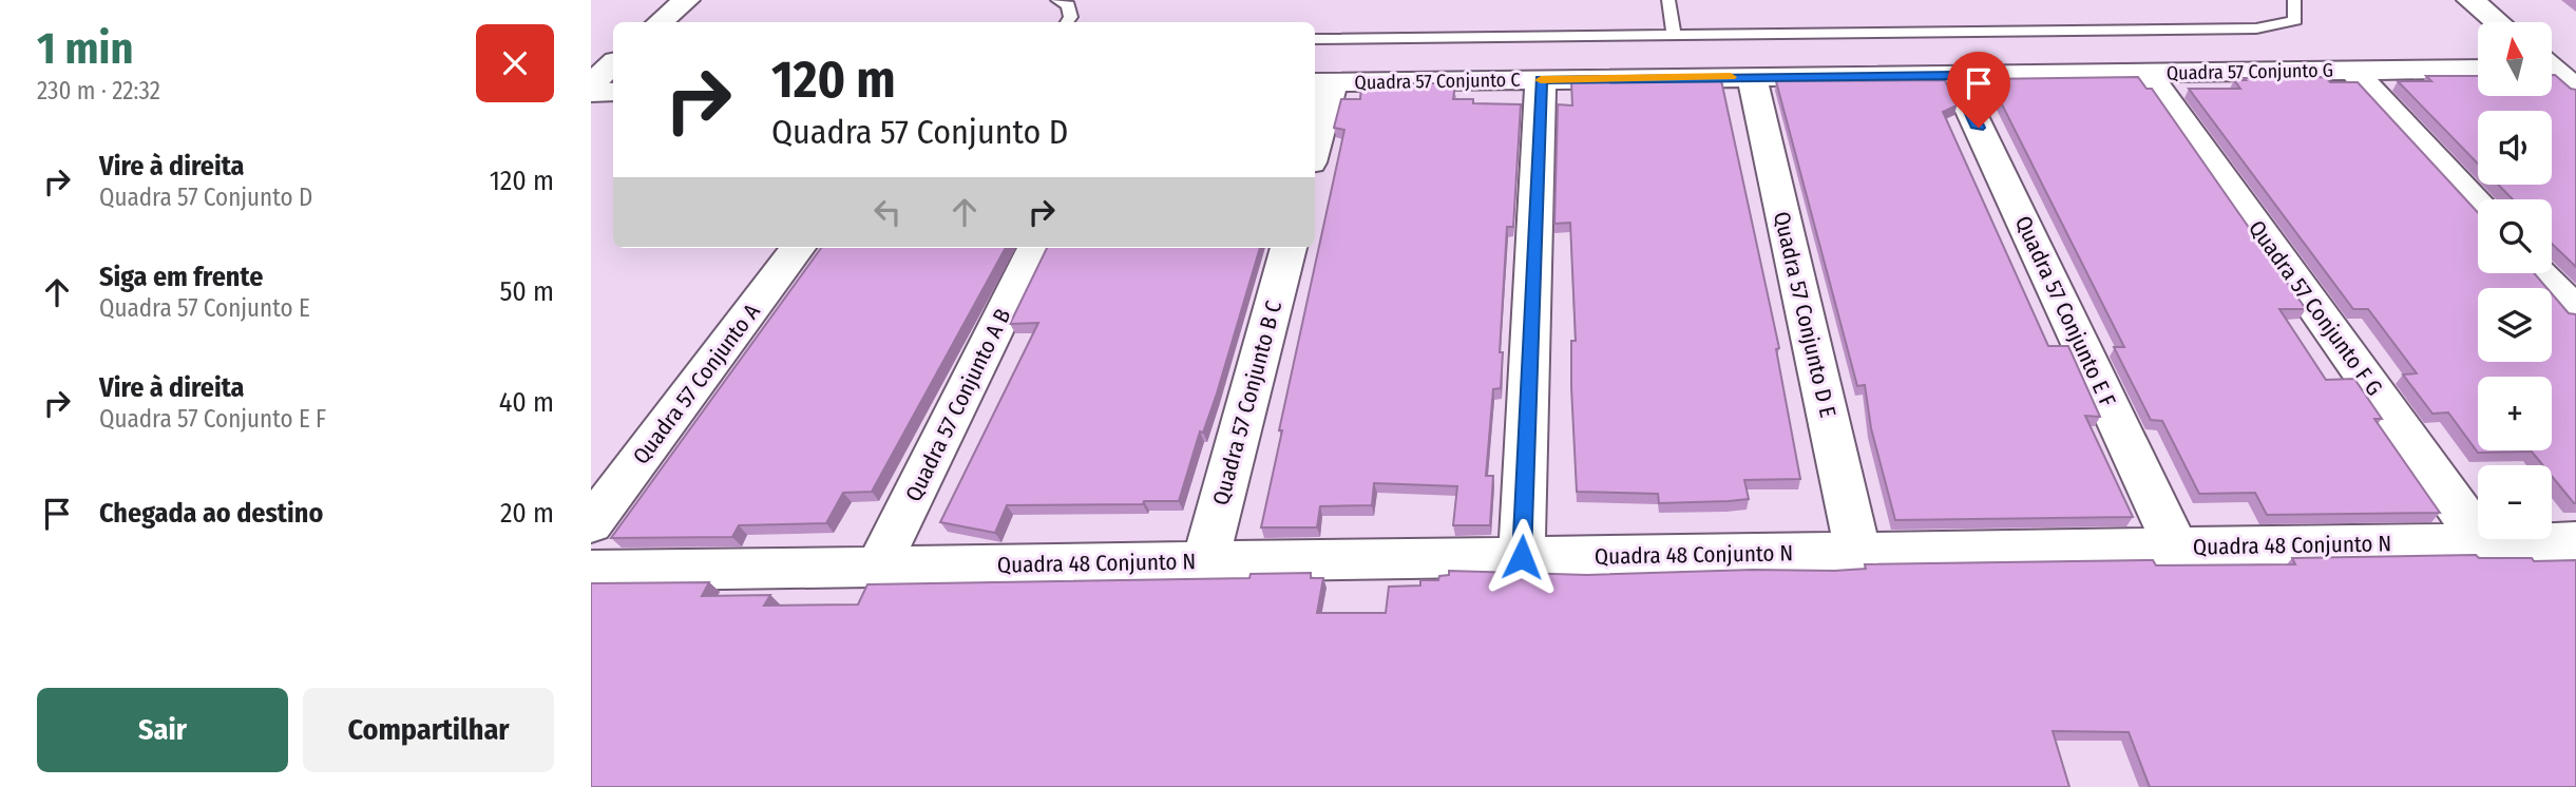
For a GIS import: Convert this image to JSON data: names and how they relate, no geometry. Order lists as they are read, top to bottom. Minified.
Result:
{"streets":{"main road":["Quadra 57 Conjunto G","Quadra 57 Conjunto C","Quadra 57 Conjunto F G","Quadra 57 Conjunto E F","Quadra 57 Conjunto D E","Quadra 57 Conjunto A","Quadra 57 Conjunto B C","Quadra 57 Conjunto A B","Quadra 48 Conjunto N"]},"crossings":[["Quadra 57 Conjunto G","Quadra 57 Conjunto C"],["Quadra 57 Conjunto G","Quadra 57 Conjunto F G"],["Quadra 57 Conjunto G","Quadra 57 Conjunto E F"],["Quadra 57 Conjunto G","Quadra 57 Conjunto D E"],["Quadra 57 Conjunto C","Quadra 57 Conjunto D E"],["Quadra 57 Conjunto F G","Quadra 48 Conjunto N"],["Quadra 57 Conjunto E F","Quadra 48 Conjunto N"],["Quadra 57 Conjunto D E","Quadra 48 Conjunto N"],["Quadra 57 Conjunto B C","Quadra 48 Conjunto N"],["Quadra 57 Conjunto A B","Quadra 48 Conjunto N"]],"north":"top","page":{"heading":["1 min","230 m · 22:32"],"map_buttons":["+","−"],"turn":["120 m","Quadra 57 Conjunto D"],"list":[{"name":"Vire à direita","note":"Quadra 57 Conjunto D","value":"120 m"},{"name":"Siga em frente","note":"Quadra 57 Conjunto E","value":"50 m"},{"name":"Vire à direita","note":"Quadra 57 Conjunto E F","value":"40 m"},{"name":"Chegada ao destino","value":"20 m"}],"buttons":["Sair","Compartilhar"]}}
